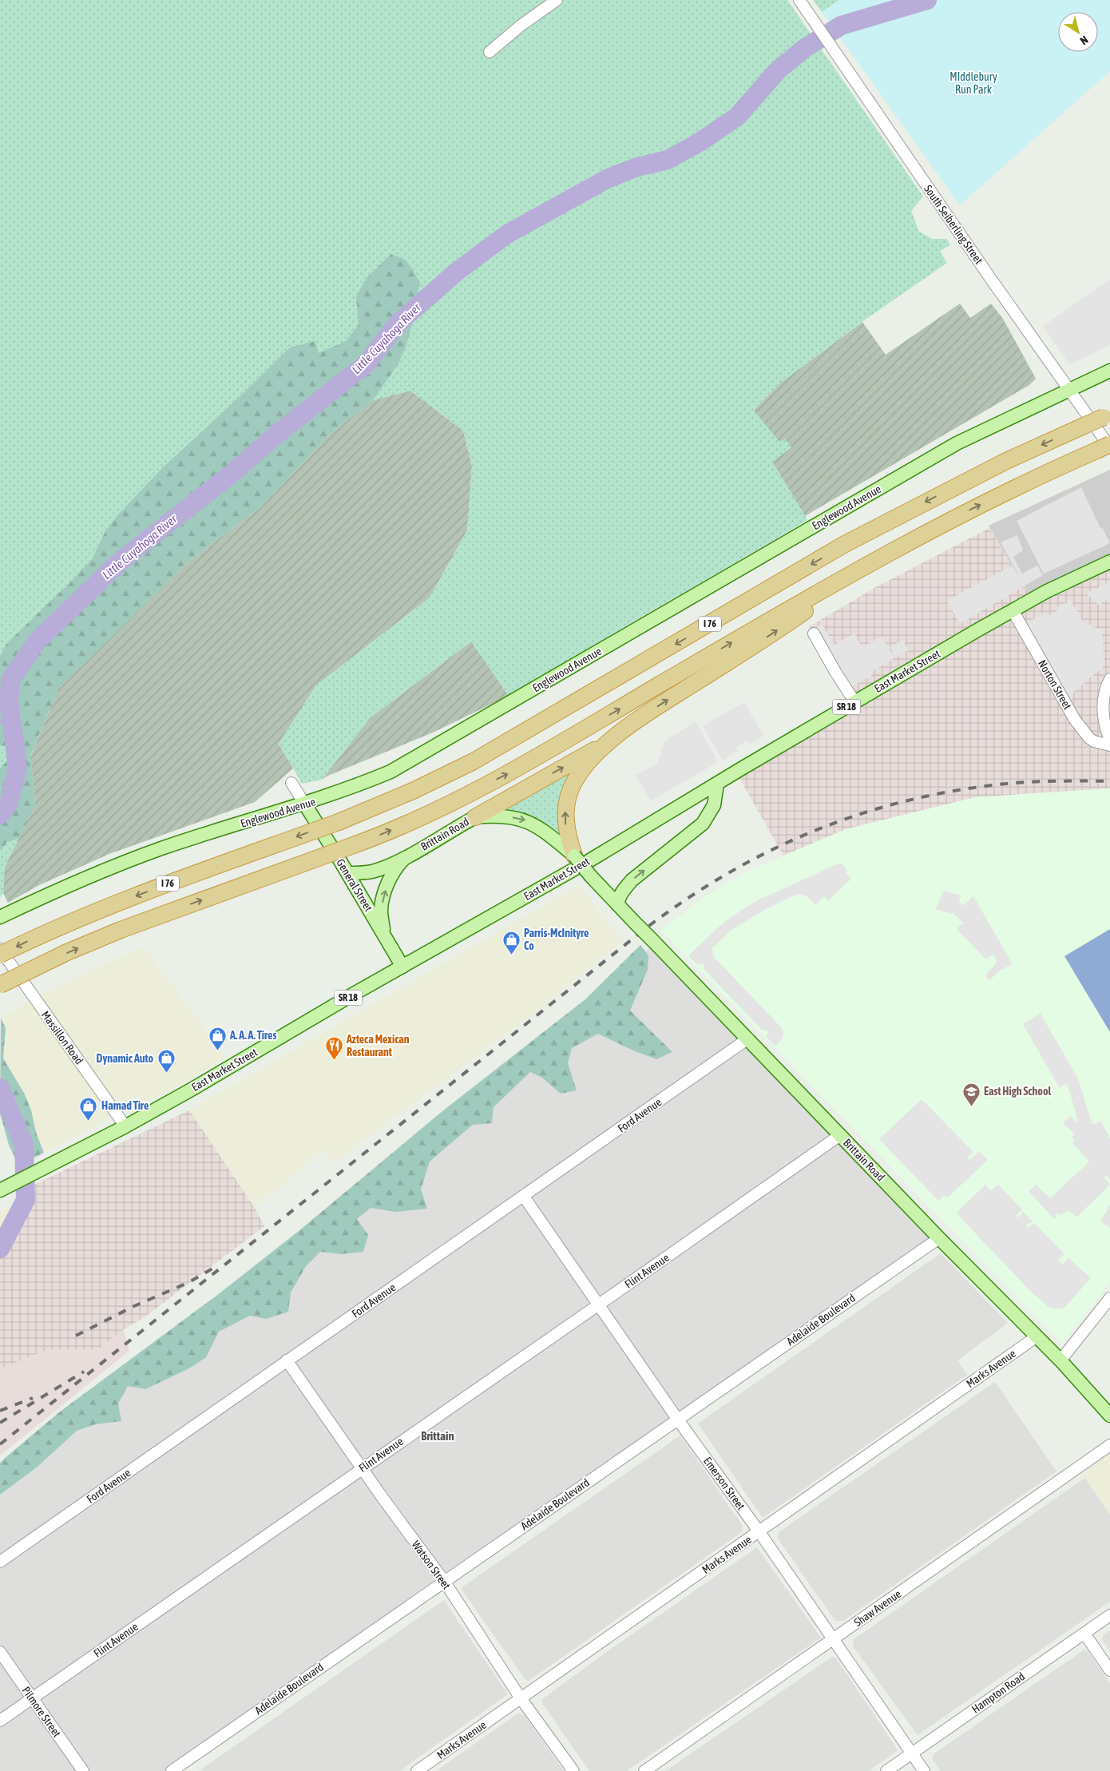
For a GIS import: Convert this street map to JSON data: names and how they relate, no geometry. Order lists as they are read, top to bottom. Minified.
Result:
{"streets":{"highway":["I 76"],"main road":["Englewood Avenue","East Market Street","SR 18","Brittain Road","General Street"],"street":["South Seiberling Street","Norton Street","Massillon Road","Ford Avenue","Flint Avenue","Adelaide Boulevard","Marks Avenue","Emerson Street","Watson Street","Shaw Avenue","Hampton Road","Pilmore Street"]},"crossings":[["South Seiberling Street","Englewood Avenue"],["South Seiberling Street","I 76"],["Englewood Avenue","General Street"],["East Market Street","Norton Street"],["East Market Street","General Street"],["East Market Street","Massillon Road"],["Brittain Road","Ford Avenue"],["Brittain Road","Flint Avenue"],["Brittain Road","Adelaide Boulevard"],["Brittain Road","Marks Avenue"],["Ford Avenue","Emerson Street"],["Ford Avenue","Watson Street"],["Flint Avenue","Emerson Street"],["Flint Avenue","Watson Street"],["Flint Avenue","Pilmore Street"],["Adelaide Boulevard","Emerson Street"],["Adelaide Boulevard","Watson Street"],["Marks Avenue","Emerson Street"],["Marks Avenue","Watson Street"],["Emerson Street","Shaw Avenue"],["Emerson Street","Hampton Road"]],"districts":["Brittain"],"water":["Little Cuyahoga River"],"parks":["MIddlebury Run Park"],"places":{"shop":["Parris-McInityre Co","A. A. A. Tires","Dynamic Auto","Hamad Tire"],"restaurant":["Azteca Mexican Restaurant"],"school or university":["East High School"]},"north":"bottom right"}
